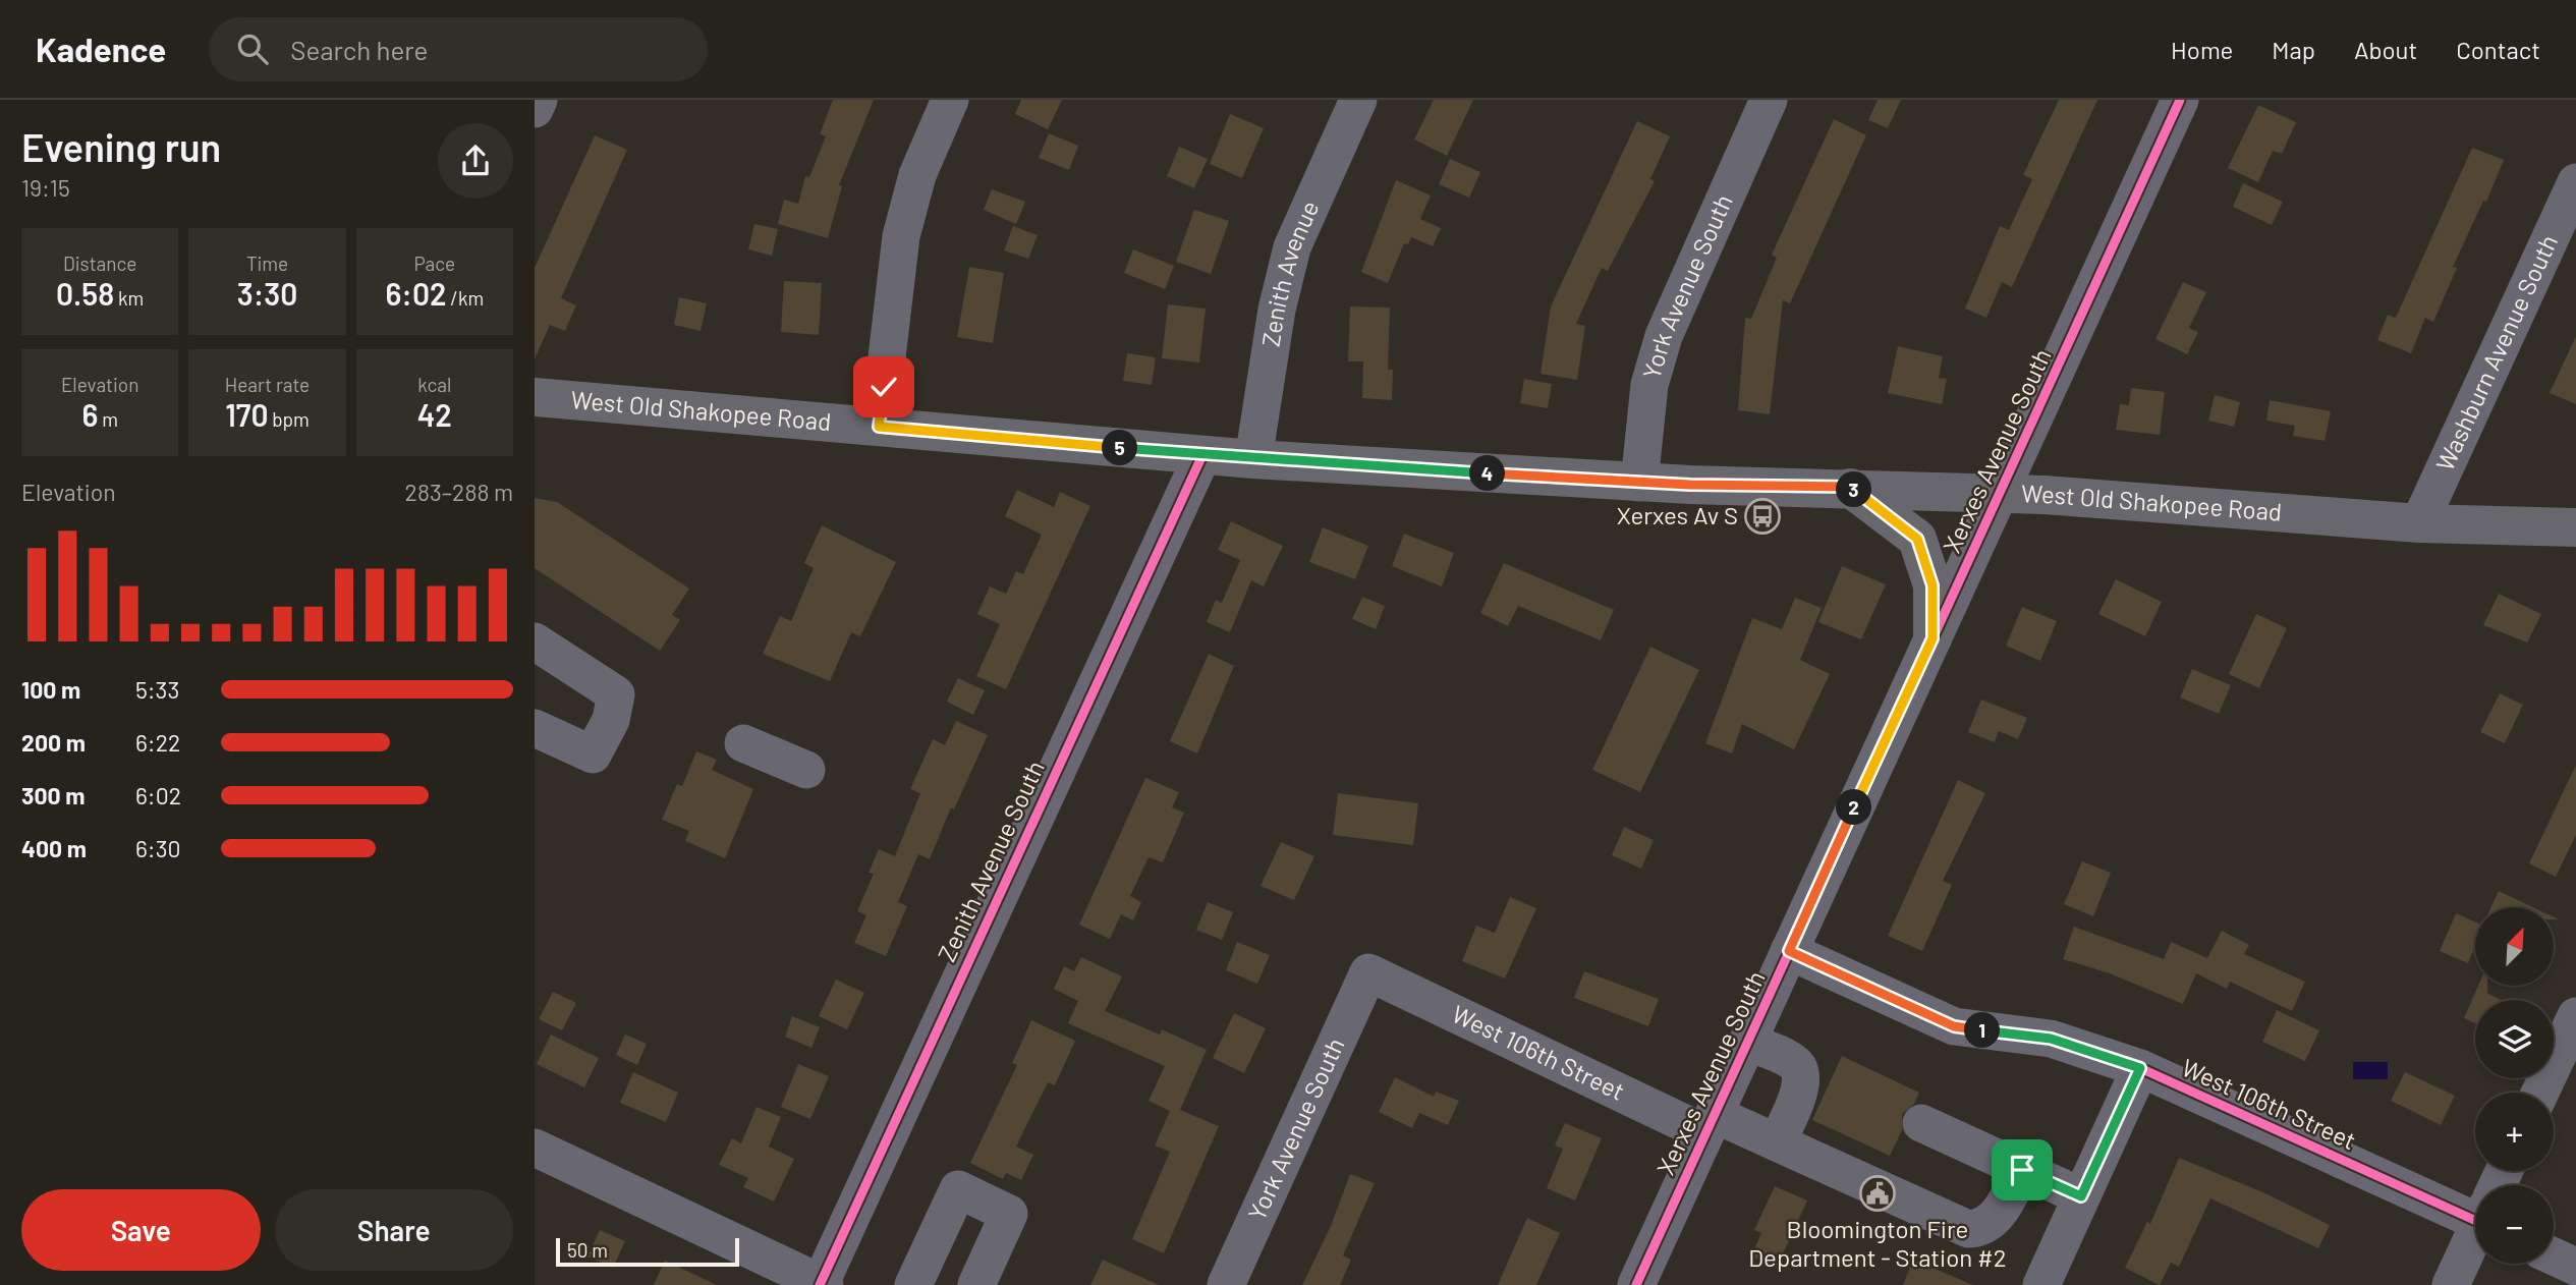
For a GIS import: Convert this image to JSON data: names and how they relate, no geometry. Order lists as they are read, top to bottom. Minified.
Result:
{"streets":{"main road":["West Old Shakopee Road"],"street":["Zenith Avenue","York Avenue South","Washburn Avenue South","Xerxes Avenue South","Zenith Avenue South","West 106th Street"]},"crossings":[["Zenith Avenue","West Old Shakopee Road"],["York Avenue South","West Old Shakopee Road"],["York Avenue South","West 106th Street"],["Washburn Avenue South","West Old Shakopee Road"],["West Old Shakopee Road","Xerxes Avenue South"],["West Old Shakopee Road","Zenith Avenue South"],["Xerxes Avenue South","West 106th Street"]],"places":{"bus stop":["Xerxes Av S"],"public building":["Bloomington Fire Department - Station #2"]},"scale_bar":"50 m","north":"top right","page":{"header":"Kadence","search":"Search here","nav":["Home","Map","About","Contact"],"heading":["Evening run","19:15"],"stats":[["Distance","0.58 km"],["Time","3:30"],["Pace","6:02 /km"],["Elevation","6 m"],["Heart rate","170 bpm"],["kcal","42"]],"pins":["5","4","3","2","1"],"chart":["Elevation","283–288 m"],"list":[{"name":"100 m","note":"5:33"},{"name":"200 m","note":"6:22"},{"name":"300 m","note":"6:02"},{"name":"400 m","note":"6:30"}],"map_buttons":["+","−"],"buttons":["Save","Share"],"scale":"50 m"}}
